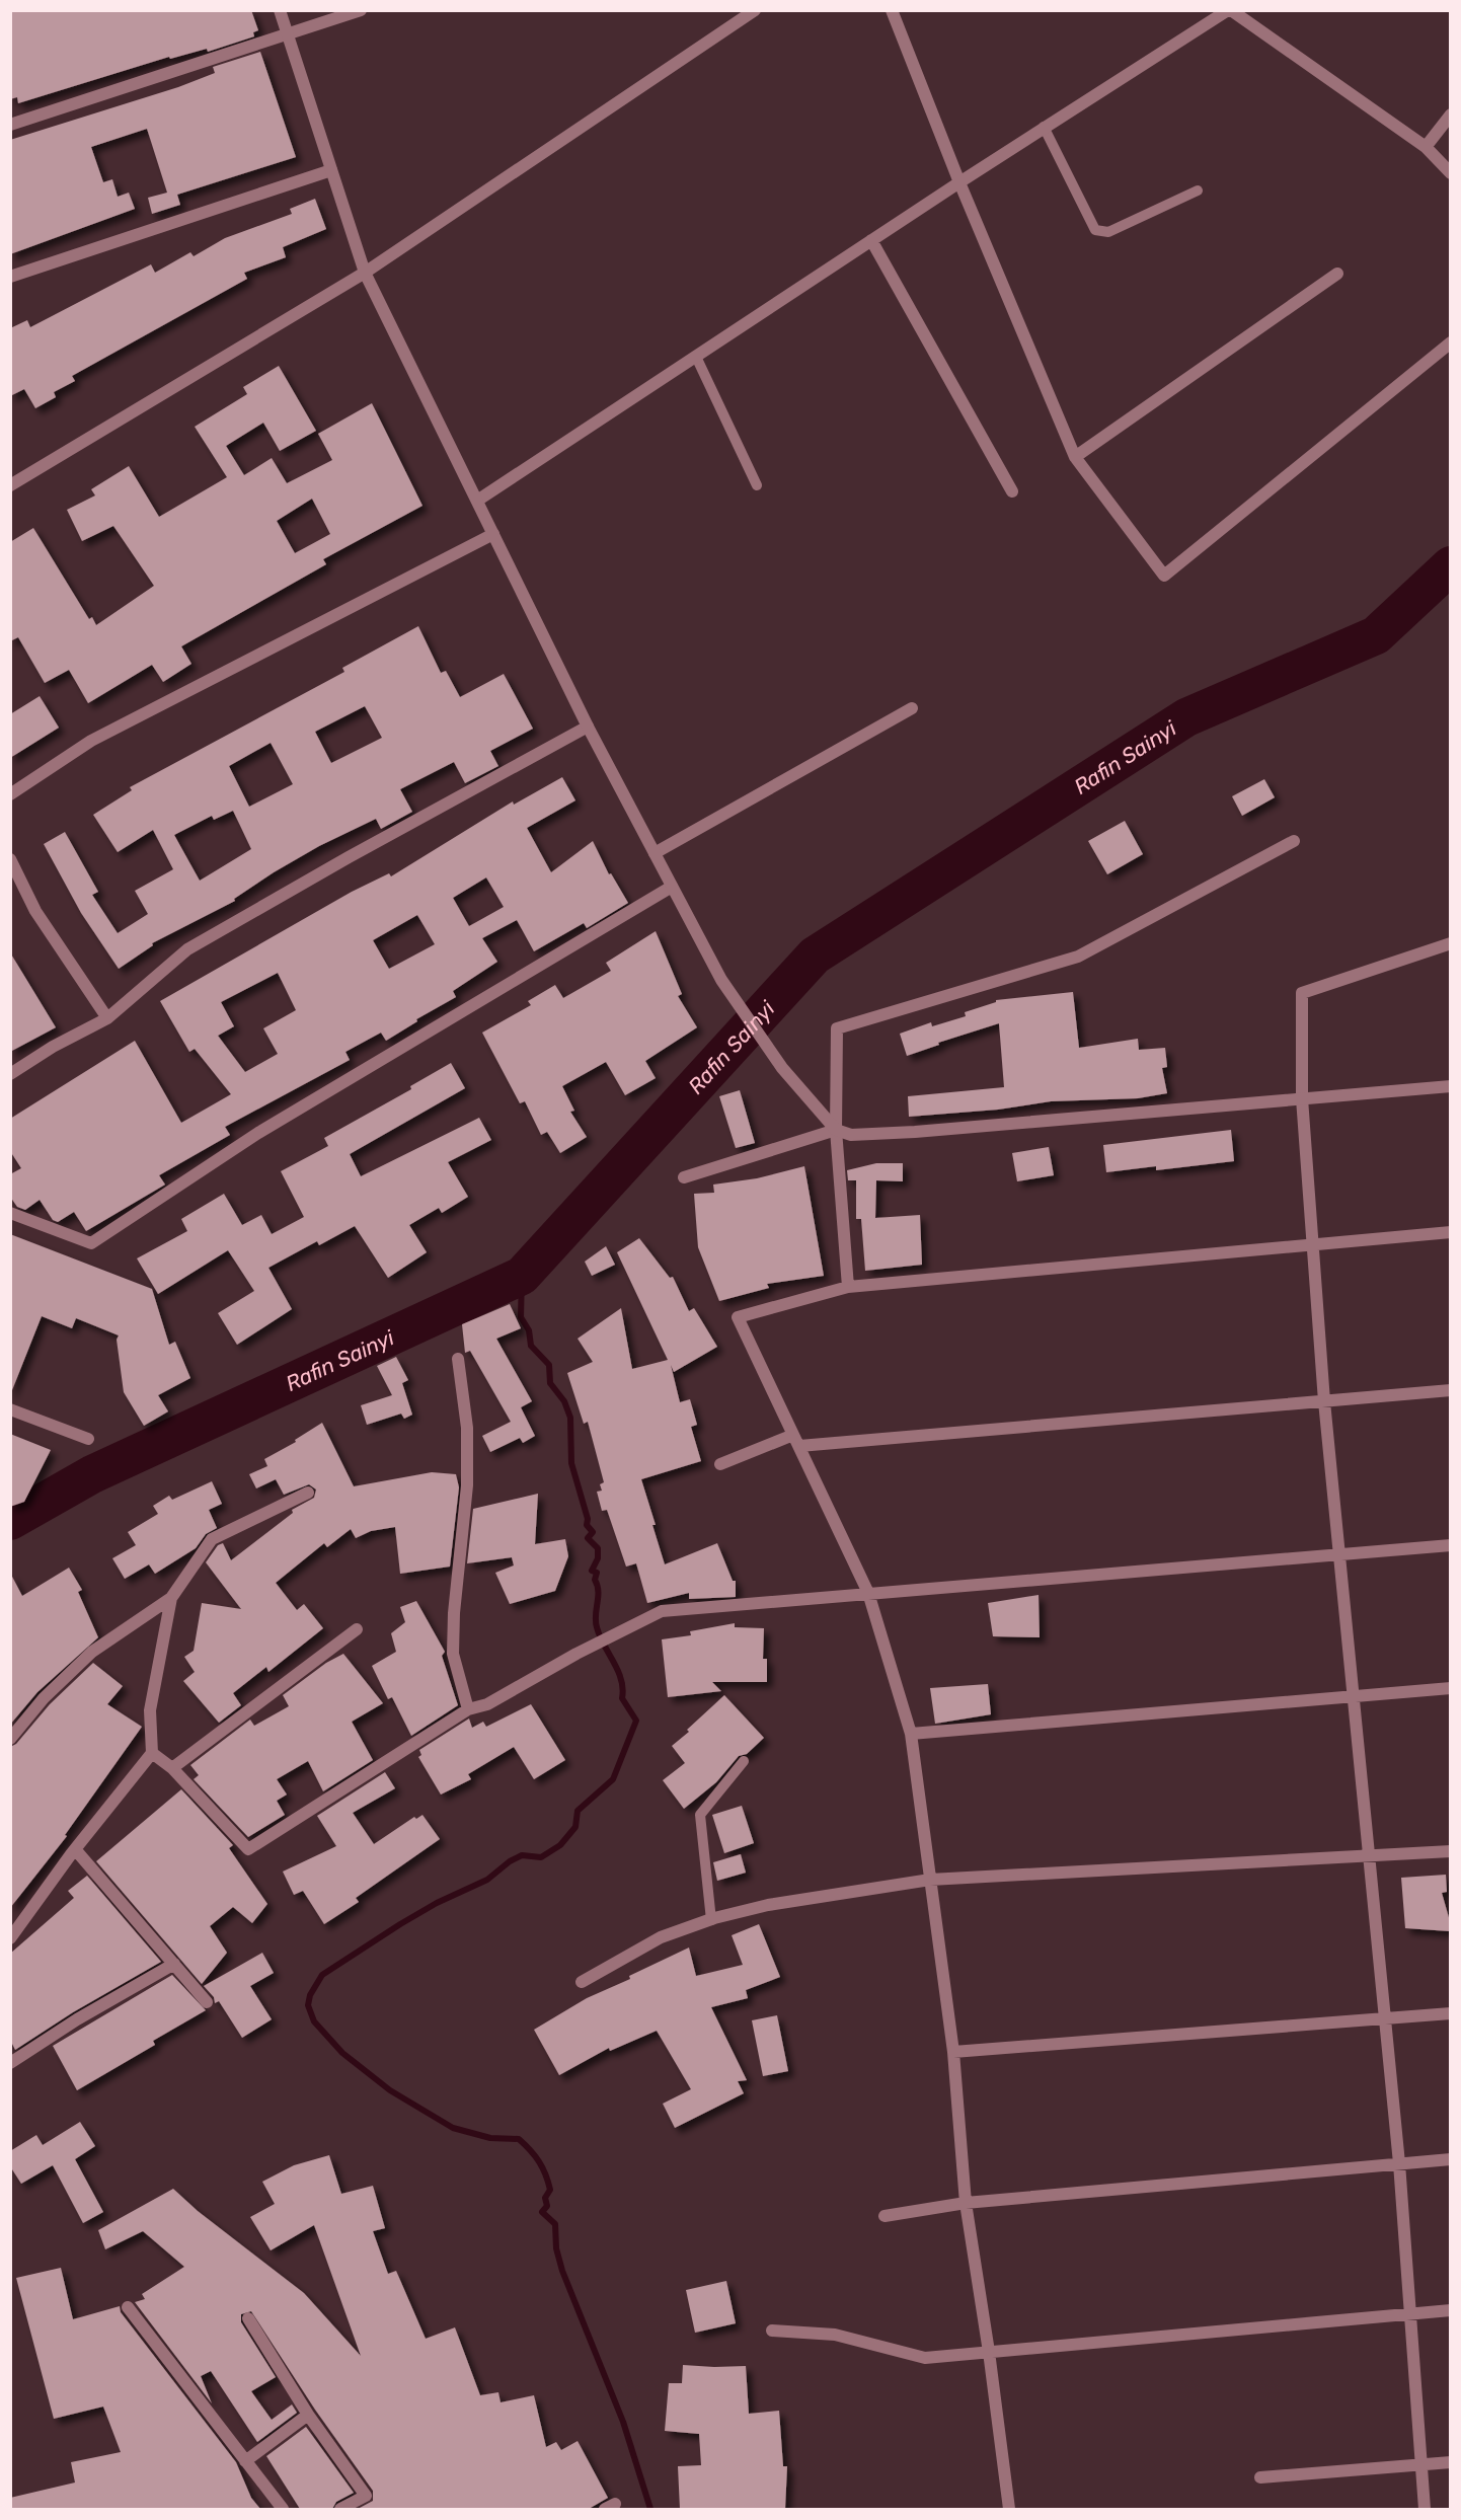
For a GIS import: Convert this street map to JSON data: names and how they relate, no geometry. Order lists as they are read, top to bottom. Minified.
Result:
{"water":["Rafin Sainyi"]}
